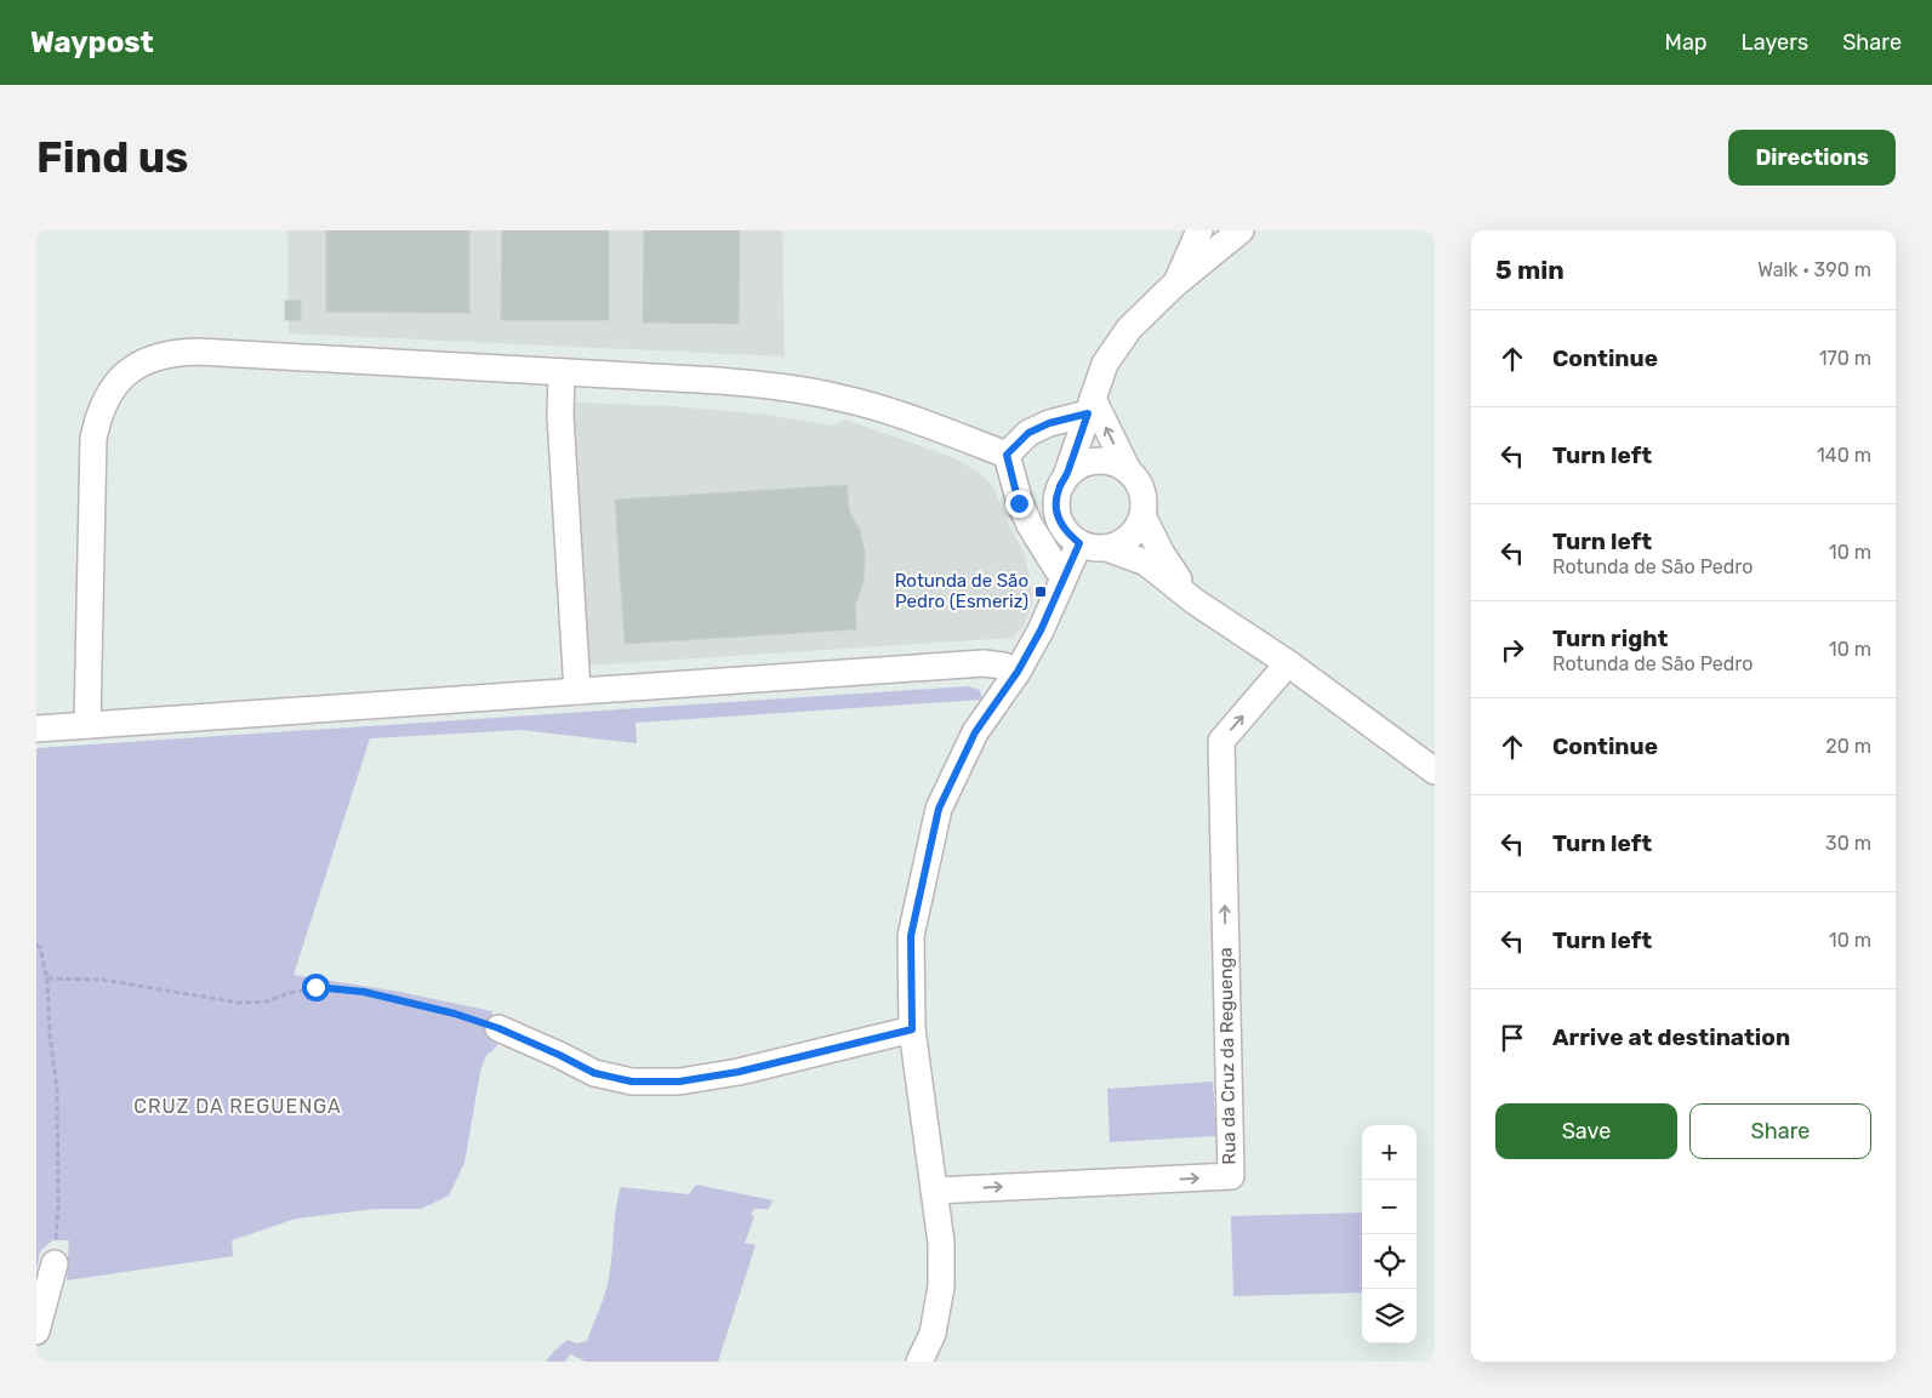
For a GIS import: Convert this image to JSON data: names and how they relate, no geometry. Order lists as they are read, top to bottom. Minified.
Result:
{"streets":{"street":["Rua da Cruz da Reguenga"]},"districts":["CRUZ DA REGUENGA"],"places":{"transit":["Rotunda de São Pedro (Esmeriz)"]},"page":{"header":"Waypost","nav":["Map","Layers","Share"],"buttons":["Directions",["Save","Share"]],"title":"Find us","heading":["5 min","Walk · 390 m"],"list":[["Continue","170 m"],["Turn left","140 m"],["Turn left","Rotunda de São Pedro","10 m"],["Turn right","Rotunda de São Pedro","10 m"],["Continue","20 m"],["Turn left","30 m"],["Turn left","10 m"],"Arrive at destination"],"map_buttons":["+","−"]}}
